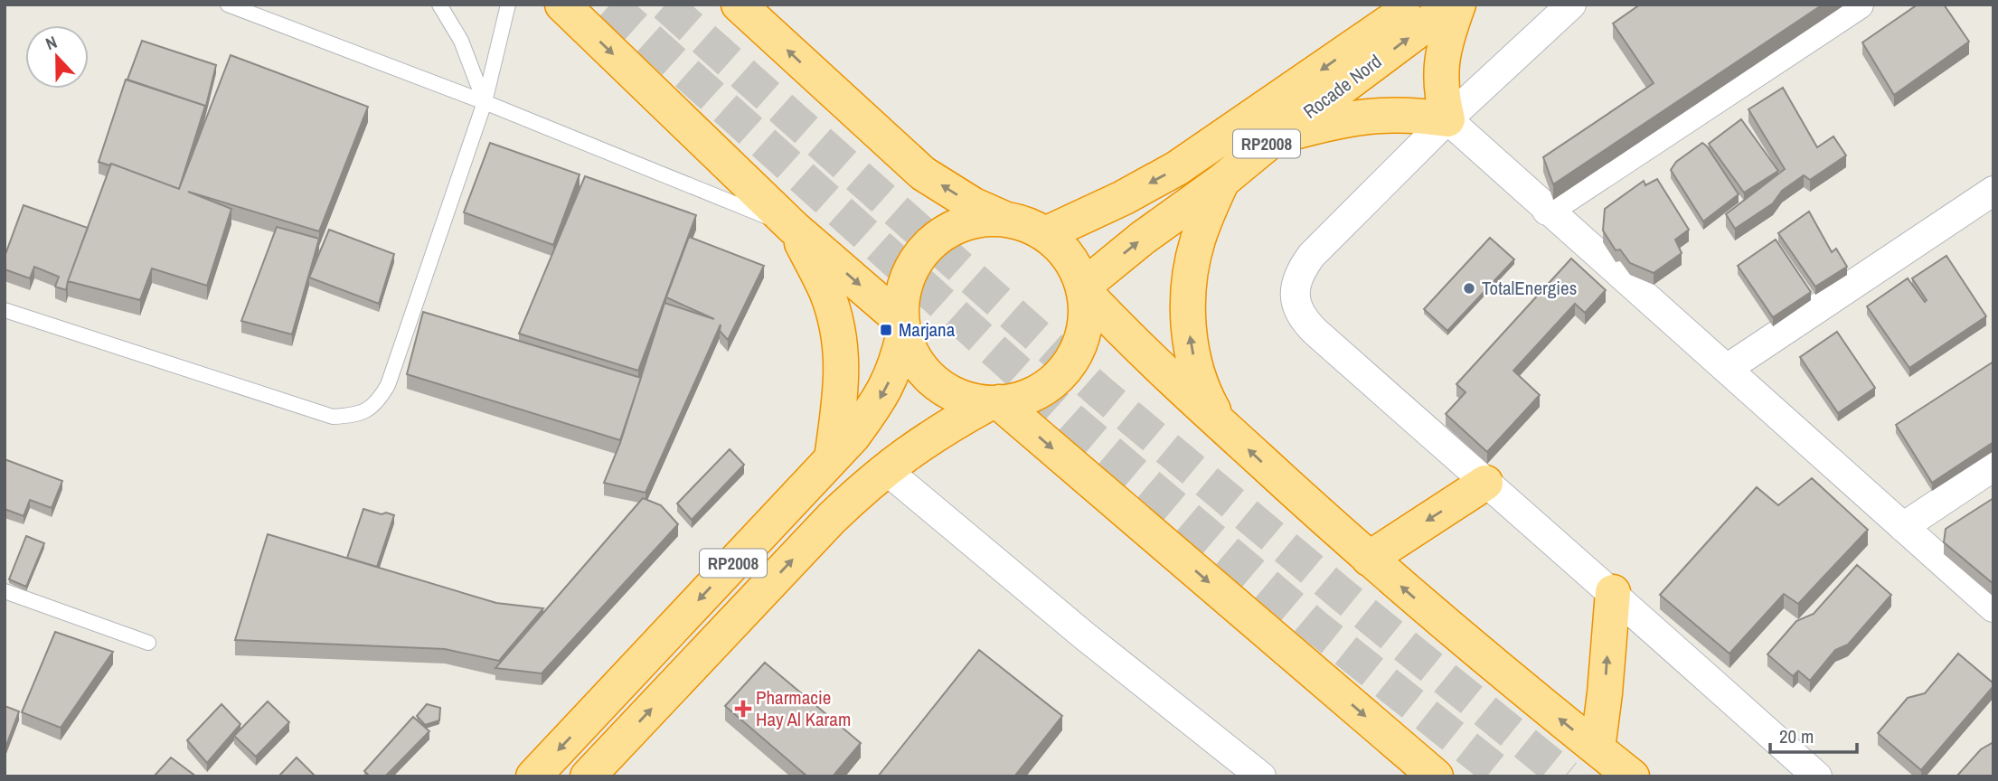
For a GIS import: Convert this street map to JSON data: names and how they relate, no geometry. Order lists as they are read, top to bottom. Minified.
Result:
{"streets":{"highway":["Rocade Nord","RP2008"]},"crossings":[["Rocade Nord","RP2008"]],"places":{"other":["TotalEnergies"],"transit":["Marjana"],"health":["Pharmacie Hay Al Karam"]},"scale_bar":"20 m","north":"top"}
